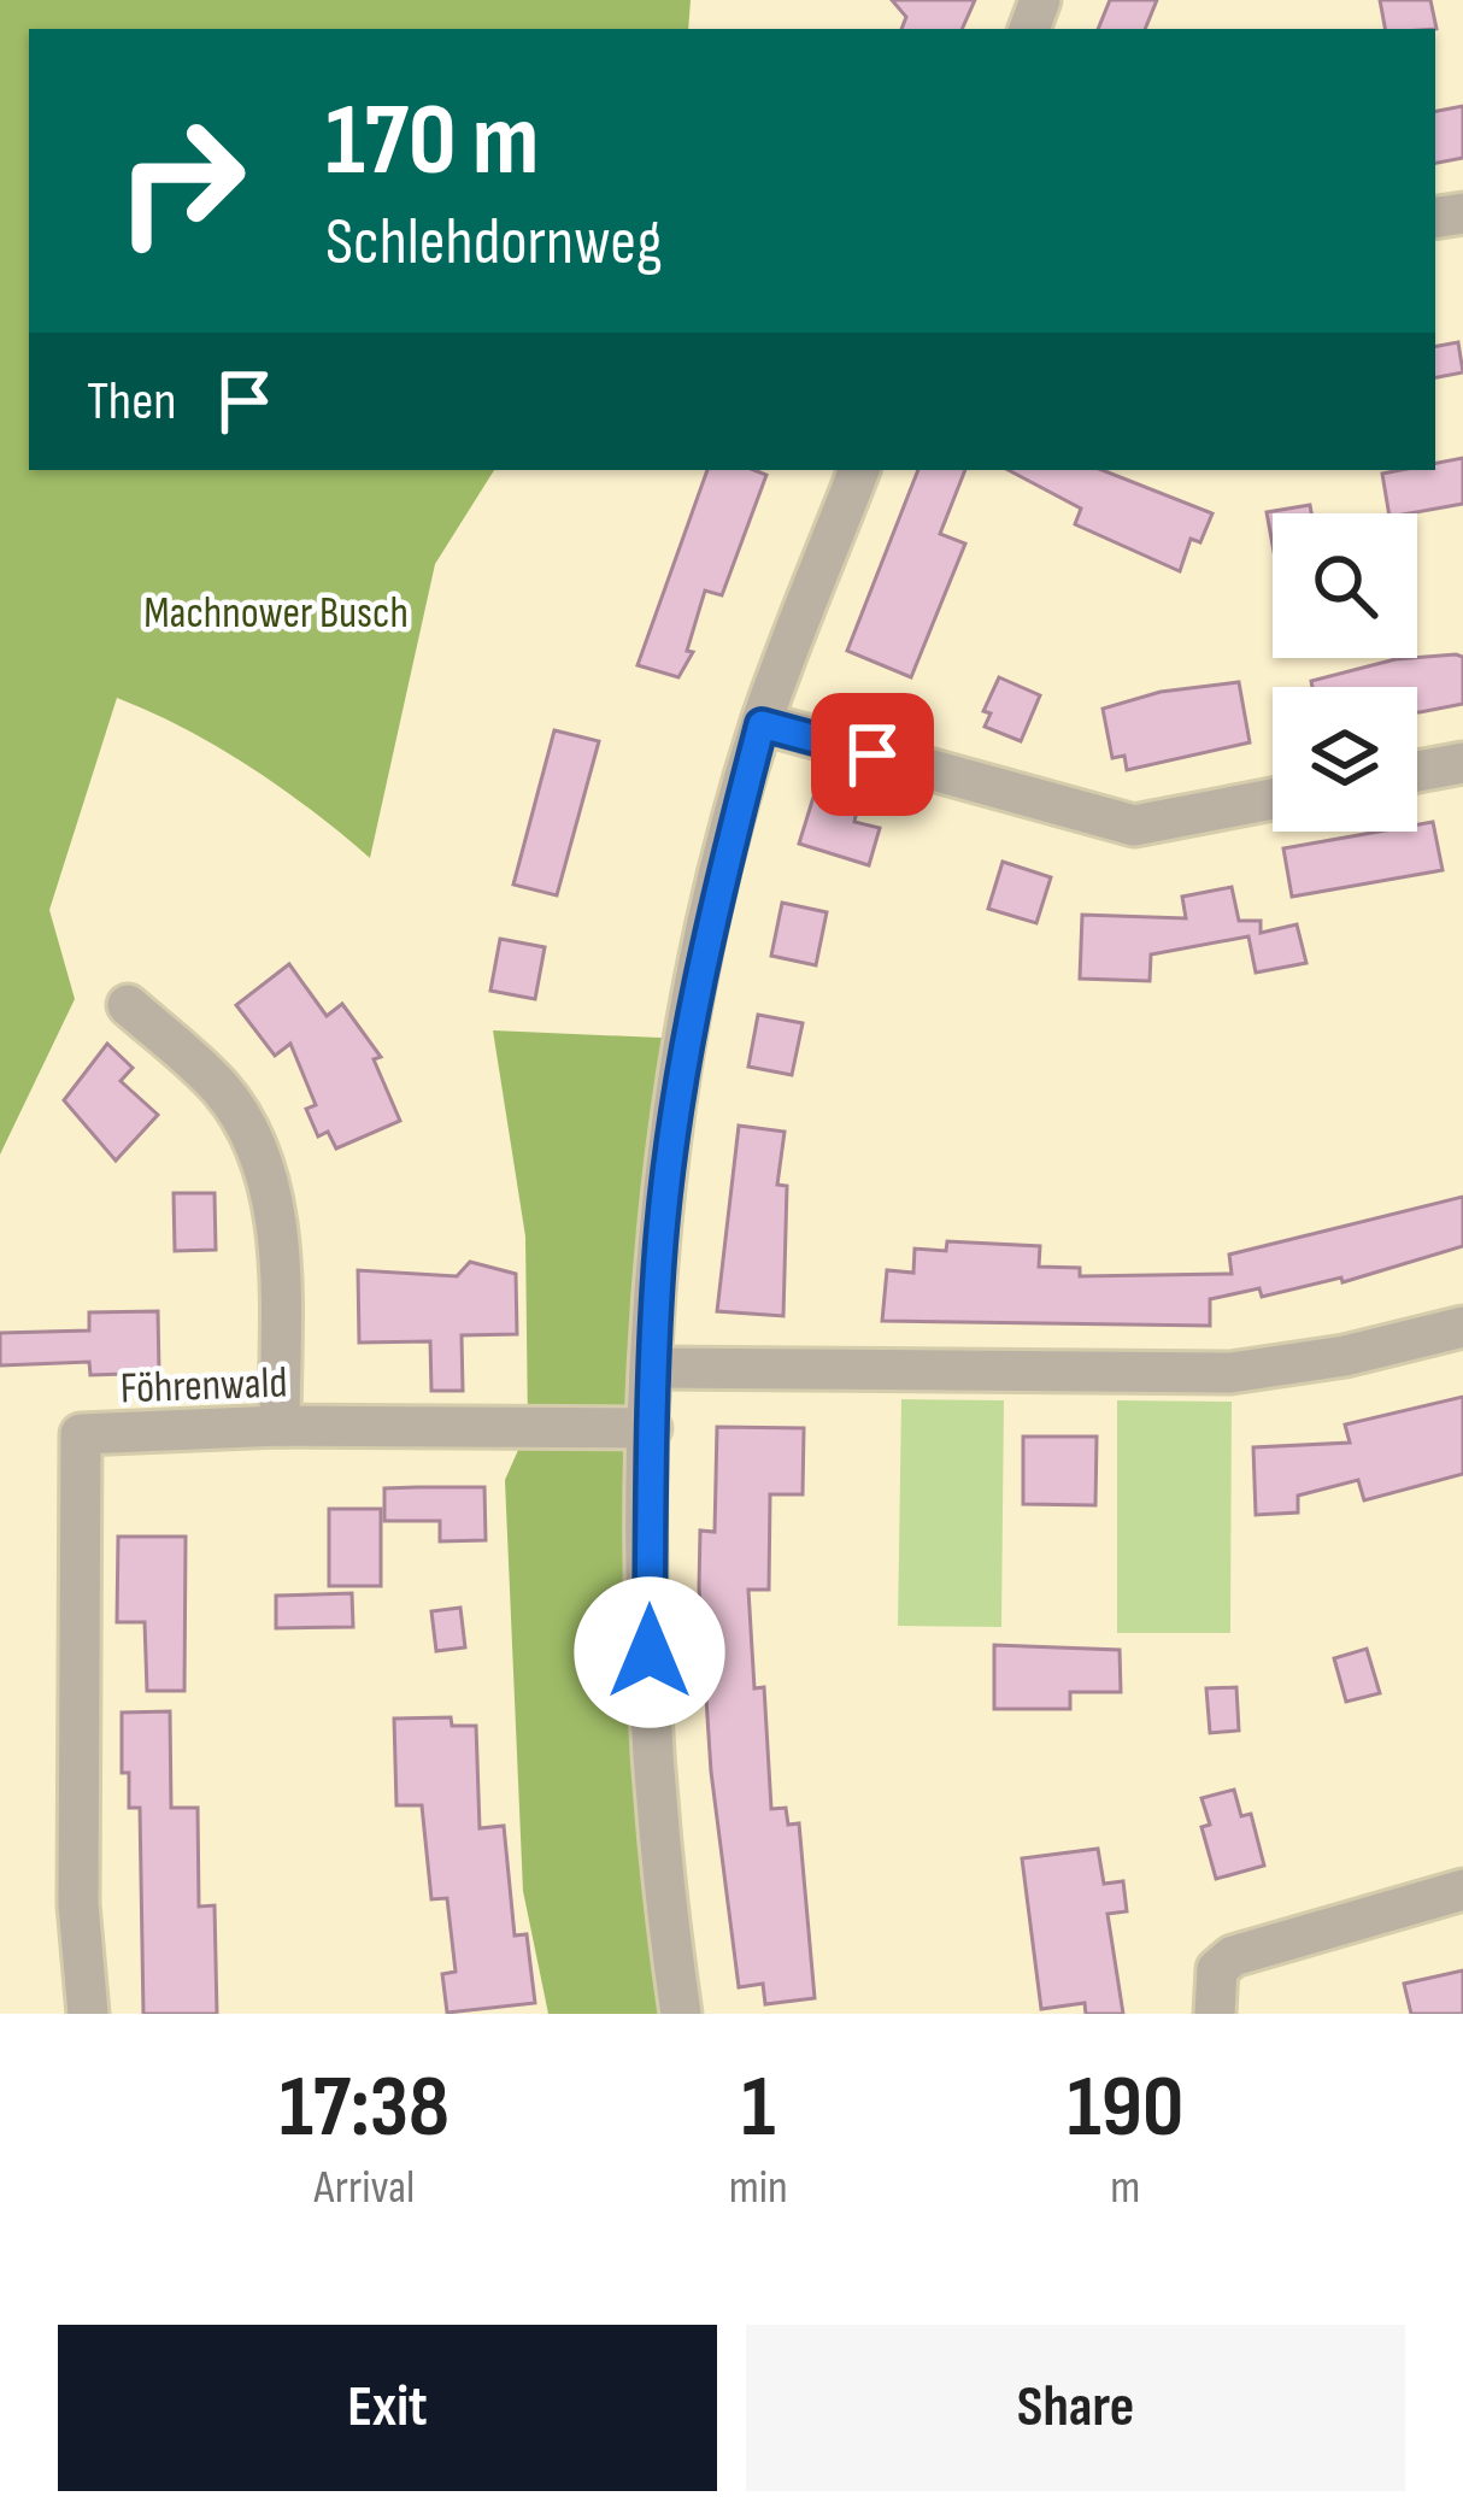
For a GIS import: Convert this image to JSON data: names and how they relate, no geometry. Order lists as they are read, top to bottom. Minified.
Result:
{"streets":{"street":["Föhrenwald"]},"parks":["Machnower Busch"],"page":{"turn":["170 m","Schlehdornweg"],"then":"Then","eta":["17:38","Arrival","1","min","190","m"],"buttons":["Exit","Share"]}}
